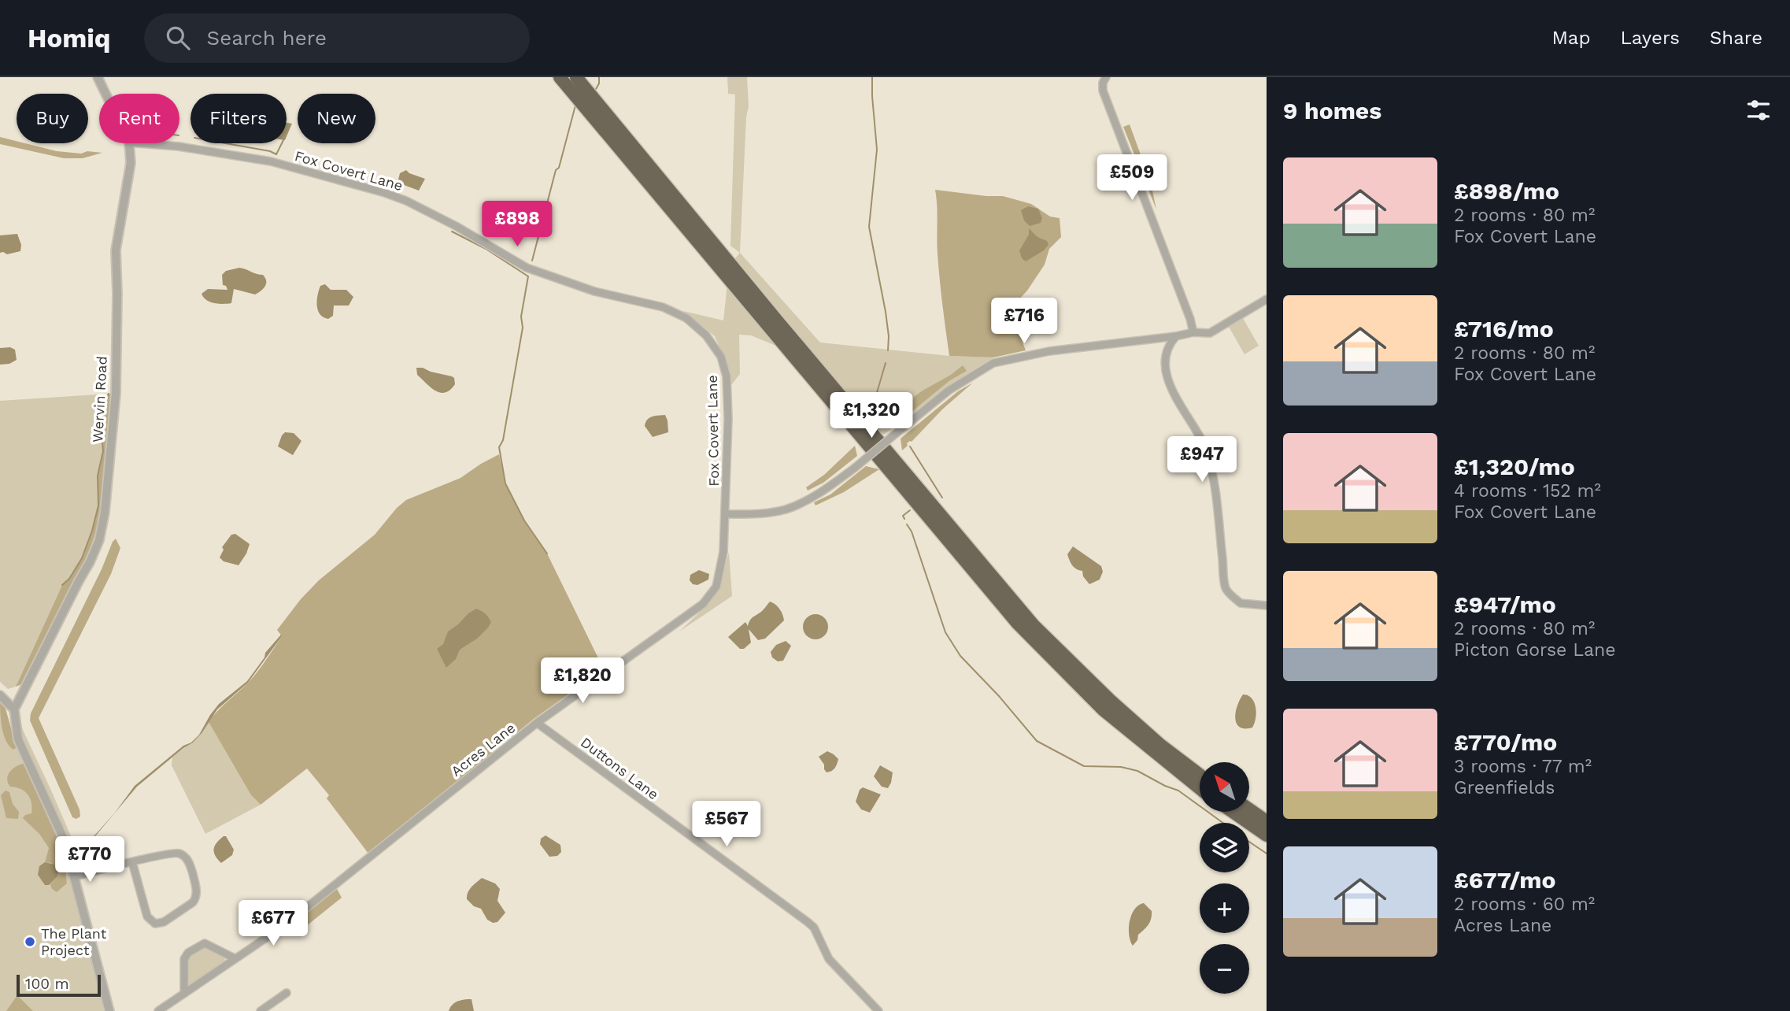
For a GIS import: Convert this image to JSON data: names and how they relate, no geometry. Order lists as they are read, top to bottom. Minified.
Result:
{"streets":{"street":["Fox Covert Lane","Wervin Road","Acres Lane","Duttons Lane"]},"crossings":[["Fox Covert Lane","Acres Lane"],["Acres Lane","Duttons Lane"]],"places":["The Plant Project"],"scale_bar":"100 m","north":"top left","page":{"header":"Homiq","search":"Search here","nav":["Map","Layers","Share"],"heading":"9 homes","chip":["Buy","Rent","Filters","New"],"list":[{"name":"£898/mo","note":"2 rooms · 80 m² · Fox Covert Lane"},{"name":"£716/mo","note":"2 rooms · 80 m² · Fox Covert Lane"},{"name":"£1,320/mo","note":"4 rooms · 152 m² · Fox Covert Lane"},{"name":"£947/mo","note":"2 rooms · 80 m² · Picton Gorse Lane"},{"name":"£770/mo","note":"3 rooms · 77 m² · Greenfields"},{"name":"£677/mo","note":"2 rooms · 60 m² · Acres Lane"}],"price":["£509","£898","£716","£1,320","£947","£1,820","£567","£770","£677"],"map_buttons":["+","−"],"scale":"100 m"}}
